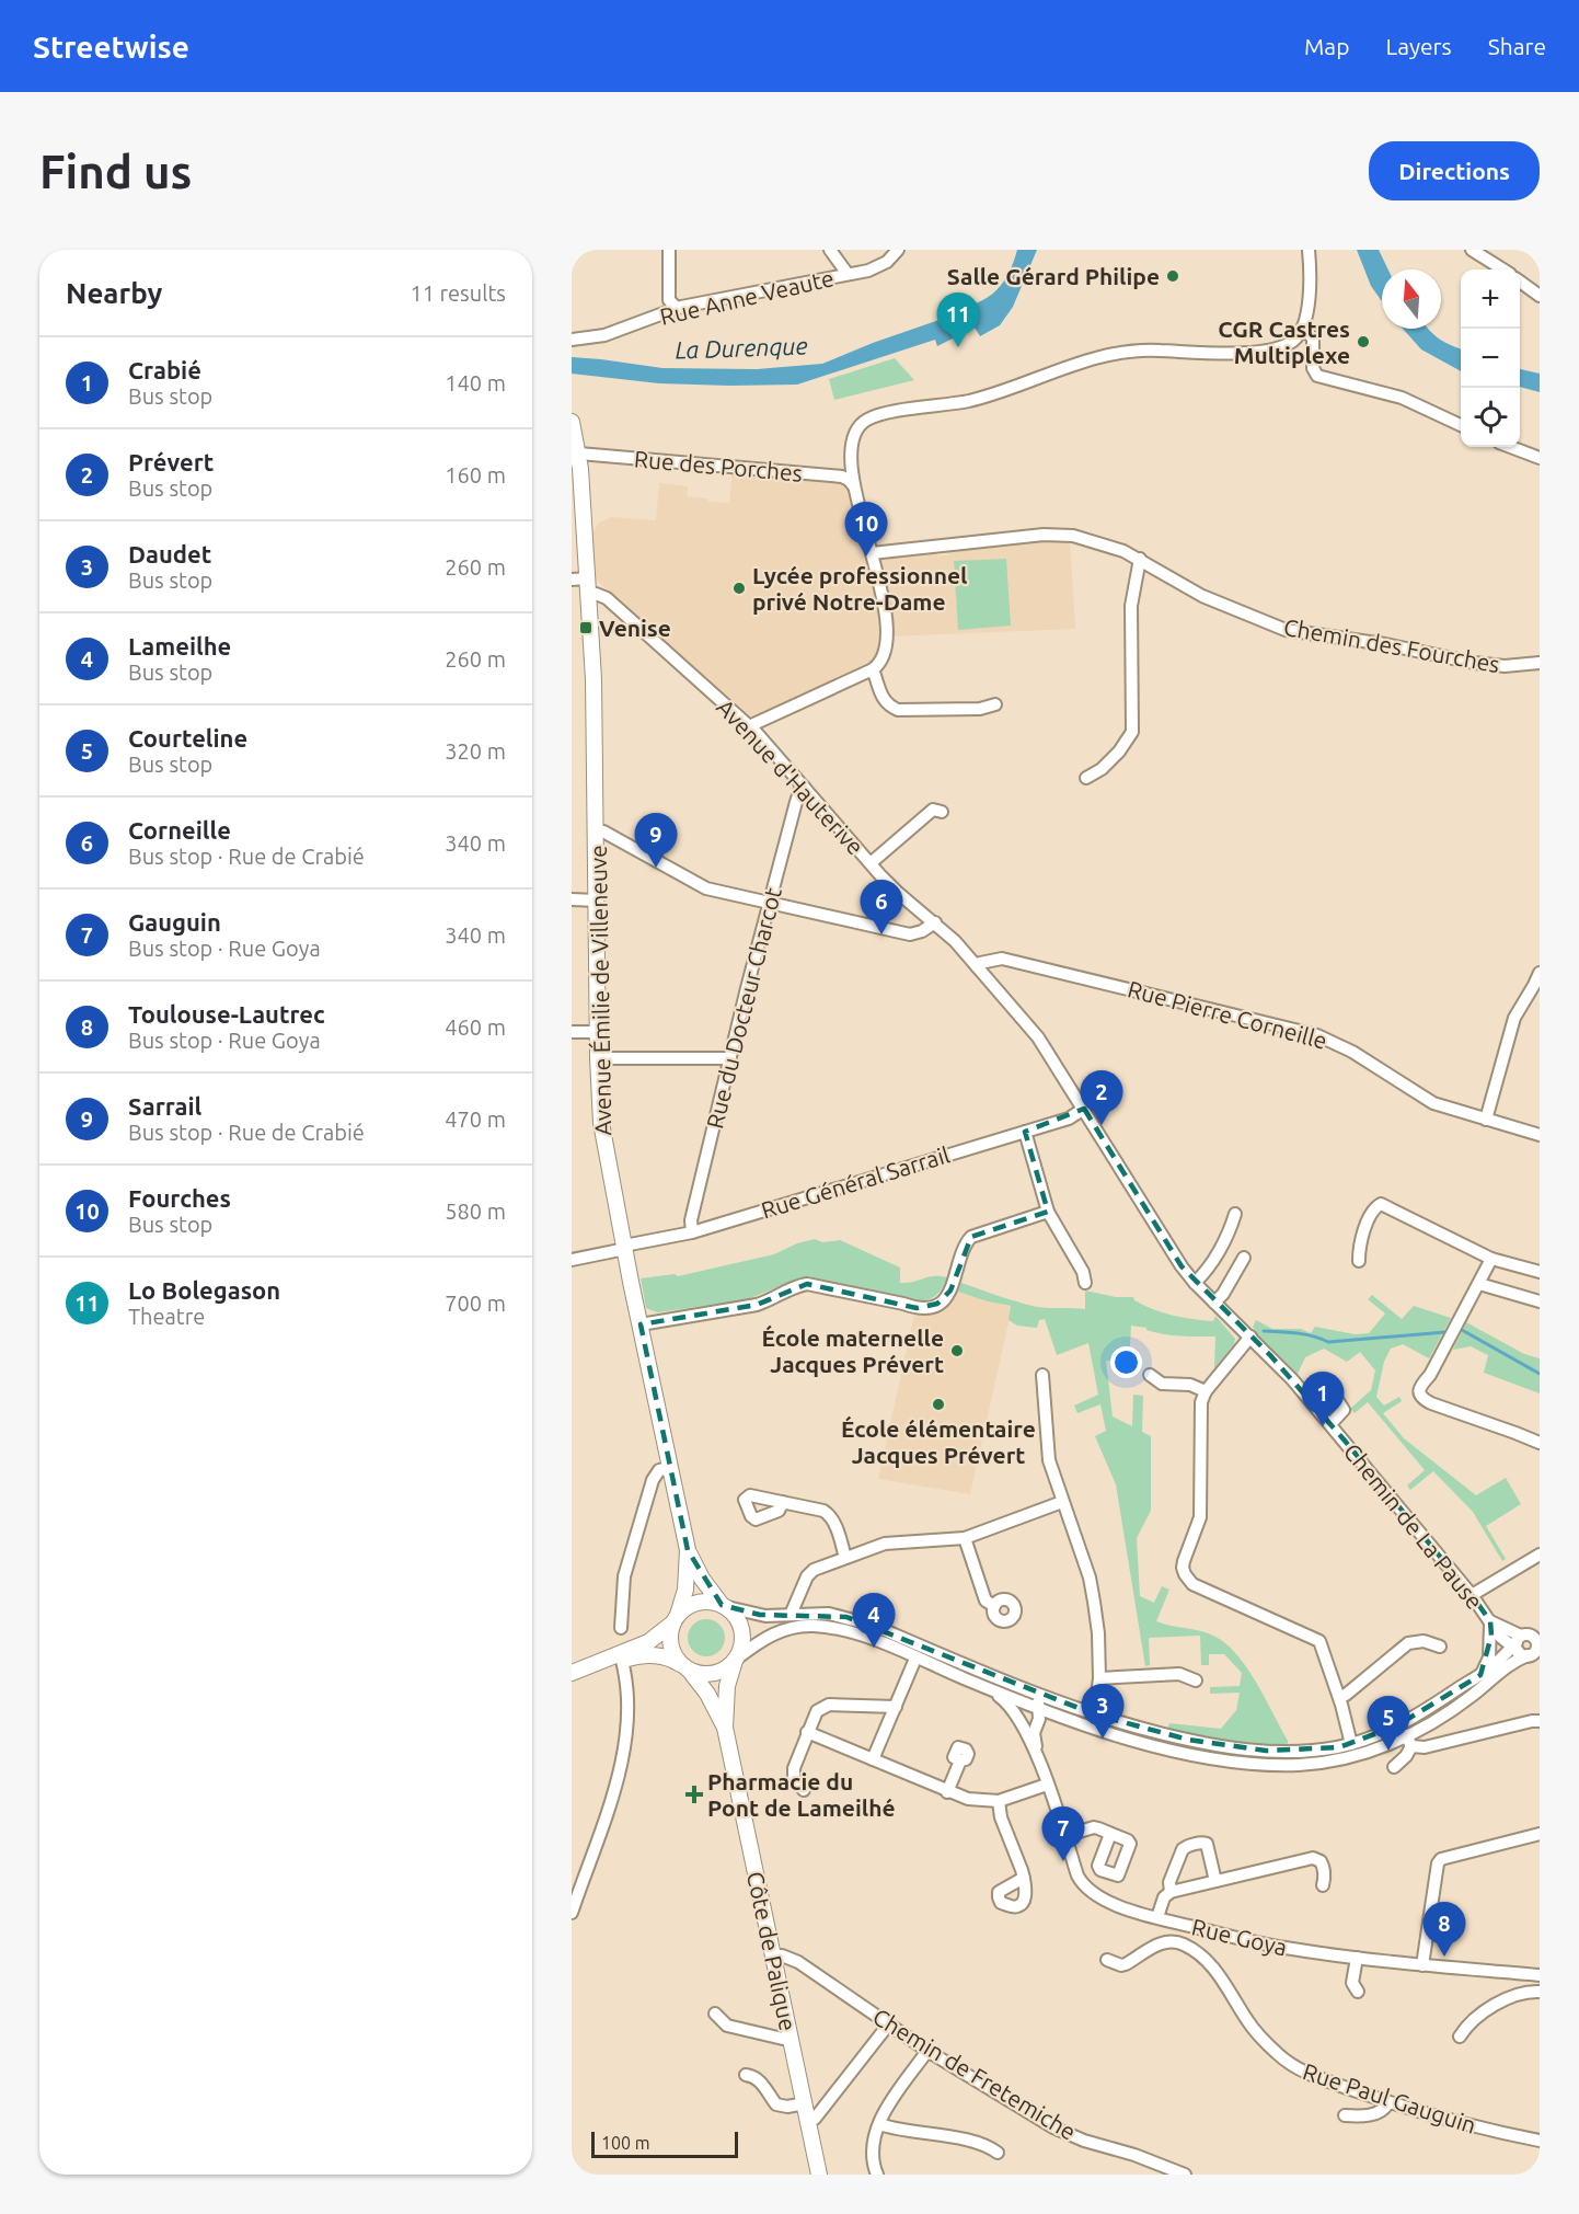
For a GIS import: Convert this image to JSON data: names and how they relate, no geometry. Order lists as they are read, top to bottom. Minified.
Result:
{"streets":{"main road":["Avenue Émilie de Villeneuve","Côte de Palique"],"street":["Rue Anne Veaute","Rue des Porches","Chemin des Fourches","Avenue d'Hauterive","Rue du Docteur Charcot","Rue Pierre Corneille","Rue Général Sarrail","Chemin de La Pause","Rue Goya","Chemin de Fretemiche","Rue Paul Gauguin"]},"crossings":[["Rue des Porches","Avenue Émilie de Villeneuve"],["Avenue d'Hauterive","Avenue Émilie de Villeneuve"],["Avenue d'Hauterive","Rue du Docteur Charcot"],["Avenue d'Hauterive","Rue Pierre Corneille"],["Avenue d'Hauterive","Chemin de La Pause"],["Avenue Émilie de Villeneuve","Rue Général Sarrail"],["Avenue Émilie de Villeneuve","Côte de Palique"],["Rue du Docteur Charcot","Rue Général Sarrail"],["Rue Pierre Corneille","Chemin de La Pause"],["Rue Général Sarrail","Chemin de La Pause"],["Côte de Palique","Chemin de Fretemiche"]],"water":["La Durenque"],"places":{"other":["Salle Gérard Philipe","CGR Castres Multiplexe","Lycée professionnel privé Notre-Dame","École maternelle Jacques Prévert","École élémentaire Jacques Prévert"],"transit":["Venise"],"health":["Pharmacie du Pont de Lameilhé"]},"scale_bar":"100 m","north":"top","page":{"header":"Streetwise","nav":["Map","Layers","Share"],"buttons":"Directions","title":"Find us","heading":["Nearby","11 results"],"map_buttons":["+","−"],"pins":["11","10","9","6","2","1","4","3","5","7","8"],"list":[{"mark":"1","name":"Crabié","note":"Bus stop","value":"140 m"},{"mark":"2","name":"Prévert","note":"Bus stop","value":"160 m"},{"mark":"3","name":"Daudet","note":"Bus stop","value":"260 m"},{"mark":"4","name":"Lameilhe","note":"Bus stop","value":"260 m"},{"mark":"5","name":"Courteline","note":"Bus stop","value":"320 m"},{"mark":"6","name":"Corneille","note":"Bus stop · Rue de Crabié","value":"340 m"},{"mark":"7","name":"Gauguin","note":"Bus stop · Rue Goya","value":"340 m"},{"mark":"8","name":"Toulouse-Lautrec","note":"Bus stop · Rue Goya","value":"460 m"},{"mark":"9","name":"Sarrail","note":"Bus stop · Rue de Crabié","value":"470 m"},{"mark":"10","name":"Fourches","note":"Bus stop","value":"580 m"},{"mark":"11","name":"Lo Bolegason","note":"Theatre","value":"700 m"}],"scale":"100 m"}}
